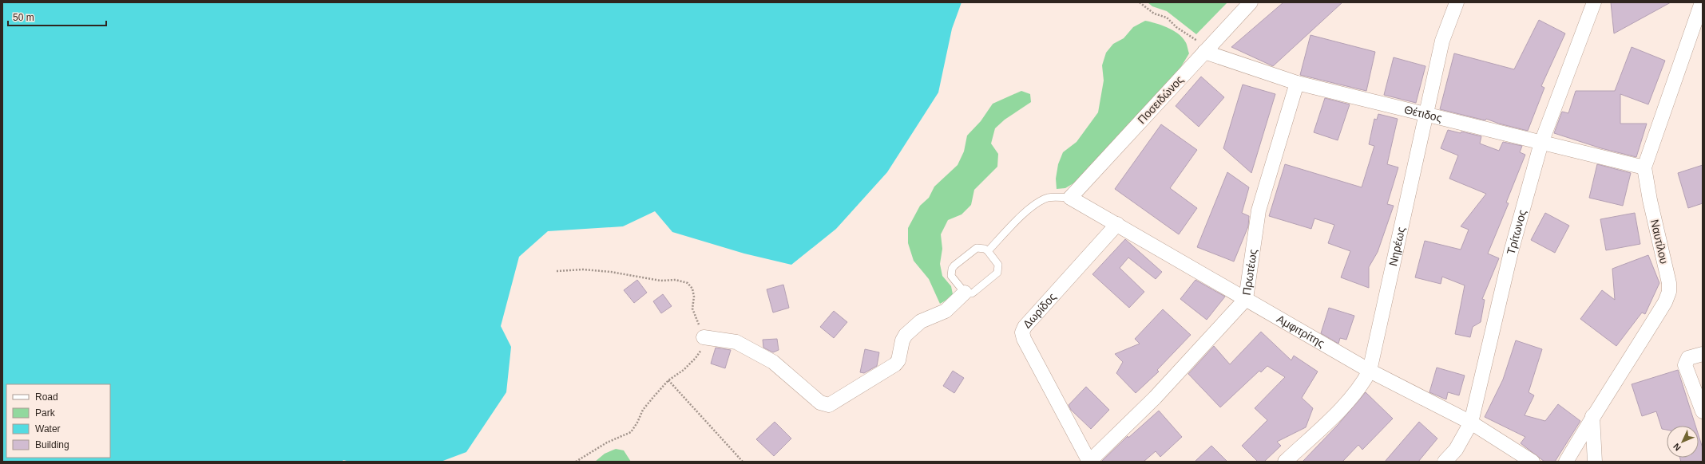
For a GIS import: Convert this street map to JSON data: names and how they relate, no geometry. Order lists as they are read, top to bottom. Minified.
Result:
{"streets":{"street":["Ποσειδώνος","Θέτιδος","Τρίτωνος","Ναυτίλου","Νηρέως","Πρωτέως","Δωρίδος","Αμφιτρίτης"]},"crossings":[["Ποσειδώνος","Θέτιδος"],["Ποσειδώνος","Αμφιτρίτης"],["Θέτιδος","Τρίτωνος"],["Θέτιδος","Ναυτίλου"],["Θέτιδος","Νηρέως"],["Θέτιδος","Πρωτέως"],["Τρίτωνος","Αμφιτρίτης"],["Νηρέως","Αμφιτρίτης"],["Πρωτέως","Δωρίδος"],["Πρωτέως","Αμφιτρίτης"],["Δωρίδος","Αμφιτρίτης"]],"legend":["Road","Park","Water","Building"],"scale_bar":"50 m","north":"bottom left"}
